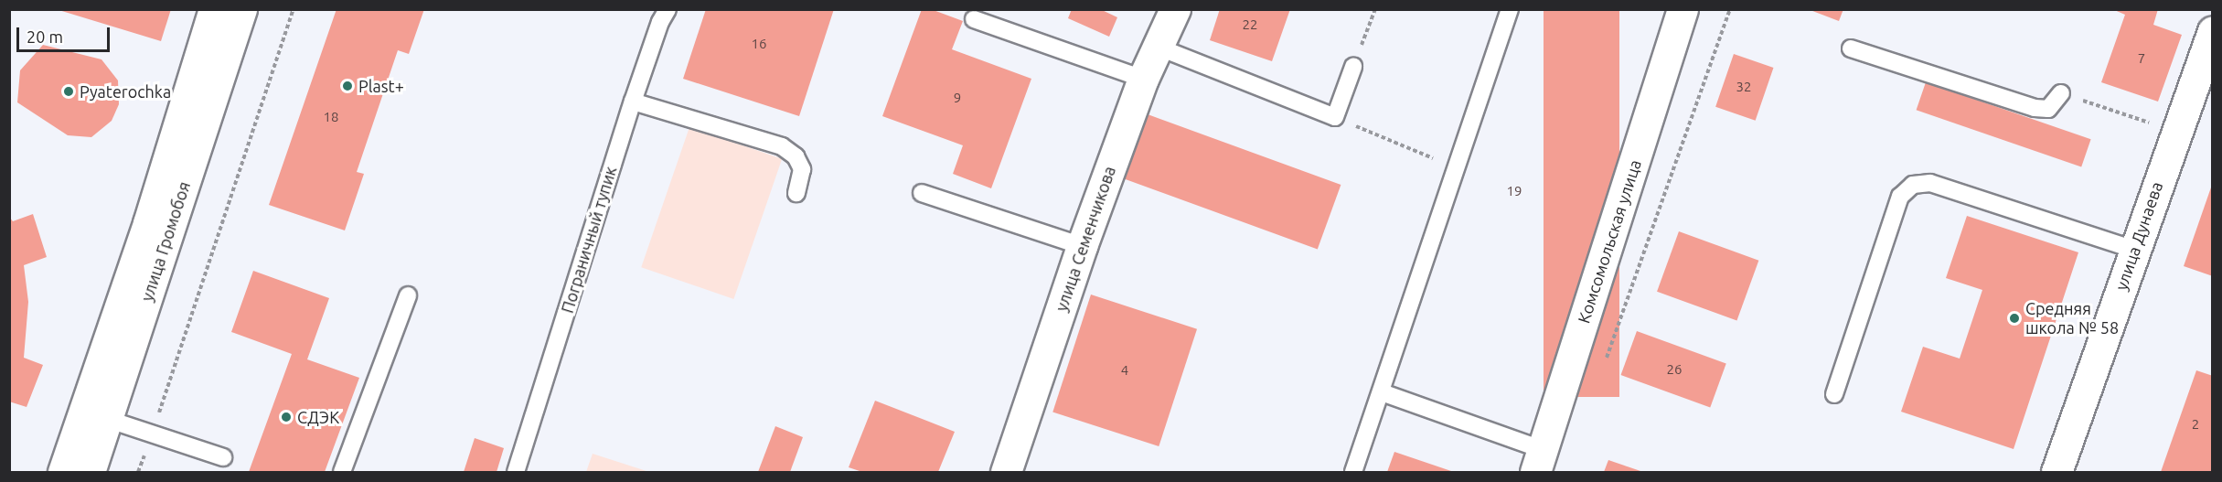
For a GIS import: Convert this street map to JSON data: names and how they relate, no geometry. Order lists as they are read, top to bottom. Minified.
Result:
{"streets":{"street":["улица Дунаева","улица Семенчикова","улица Громобоя","Комсомольская улица"],"lane":["Пограничный тупик"]},"places":["Plast+","Pyaterochka","Средняя школа № 58","СДЭК"],"house_numbers":["22","16","7","32","9","18","19","26","4","2"],"scale_bar":"20 m"}
